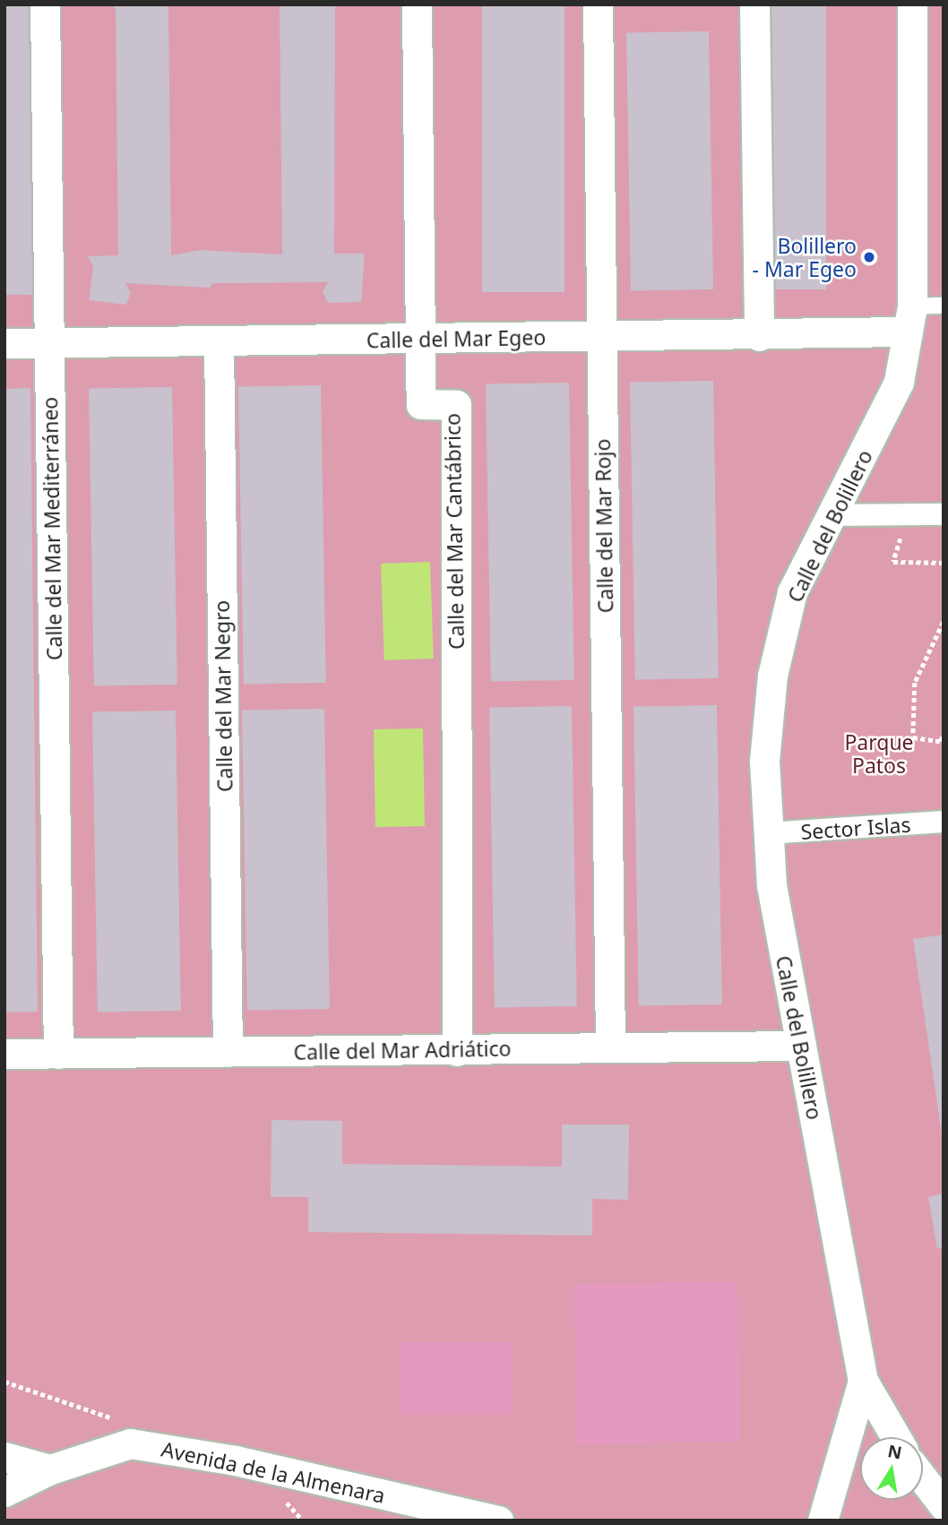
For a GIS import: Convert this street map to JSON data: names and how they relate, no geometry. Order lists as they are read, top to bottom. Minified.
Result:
{"streets":{"street":["Calle del Mar Egeo","Calle del Mar Rojo","Calle del Bolillero","Calle del Mar Mediterráneo","Calle del Mar Cantábrico","Calle del Mar Negro","Sector Islas","Calle del Mar Adriático","Avenida de la Almenara"]},"crossings":[["Calle del Mar Egeo","Calle del Mar Rojo"],["Calle del Mar Egeo","Calle del Bolillero"],["Calle del Mar Egeo","Calle del Mar Mediterráneo"],["Calle del Mar Egeo","Calle del Mar Cantábrico"],["Calle del Mar Egeo","Calle del Mar Negro"],["Calle del Mar Rojo","Calle del Mar Adriático"],["Calle del Bolillero","Sector Islas"],["Calle del Bolillero","Calle del Mar Adriático"],["Calle del Mar Mediterráneo","Calle del Mar Adriático"],["Calle del Mar Cantábrico","Calle del Mar Adriático"],["Calle del Mar Negro","Calle del Mar Adriático"]],"parks":["Parque Patos"],"places":["Bolillero - Mar Egeo"],"north":"top"}
